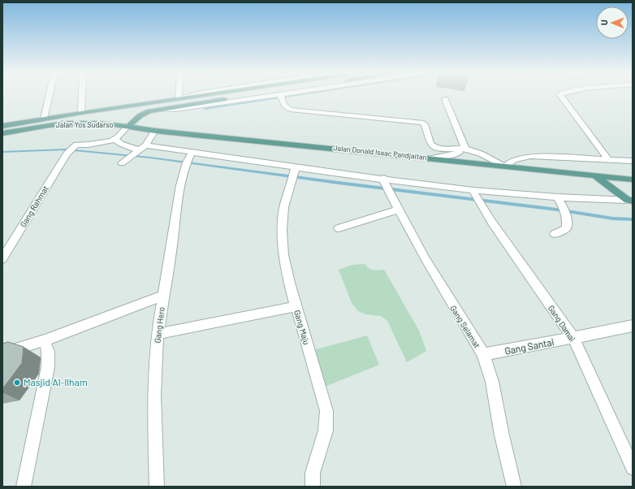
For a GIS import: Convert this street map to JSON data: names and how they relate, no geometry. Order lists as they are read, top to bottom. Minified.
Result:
{"streets":{"main road":["Jalan Yos Sudarso","Jalan Donald Isaac Pandjaitan"],"street":["Gang Rahmat","Gang Damai","Gang Hero","Gang Selamat","Gang Maju","Gang Santai"]},"crossings":[["Jalan Yos Sudarso","Jalan Donald Isaac Pandjaitan"],["Gang Damai","Gang Santai"],["Gang Selamat","Gang Santai"]],"places":["Masjid Al-Ilham"],"north":"left"}
